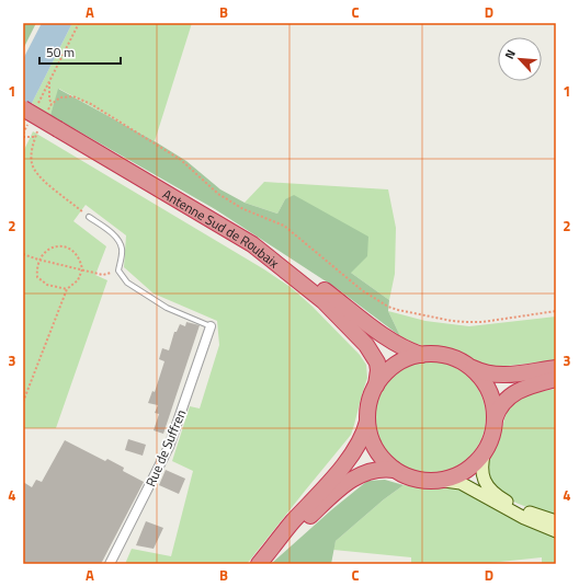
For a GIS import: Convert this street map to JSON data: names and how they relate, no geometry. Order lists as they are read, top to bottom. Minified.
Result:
{"streets":{"highway":["Antenne Sud de Roubaix"],"street":["Rue de Suffren"]},"scale_bar":"50 m","north":"top left","grid":{"columns":["A","B","C","D"],"rows":["1","2","3","4"]}}
